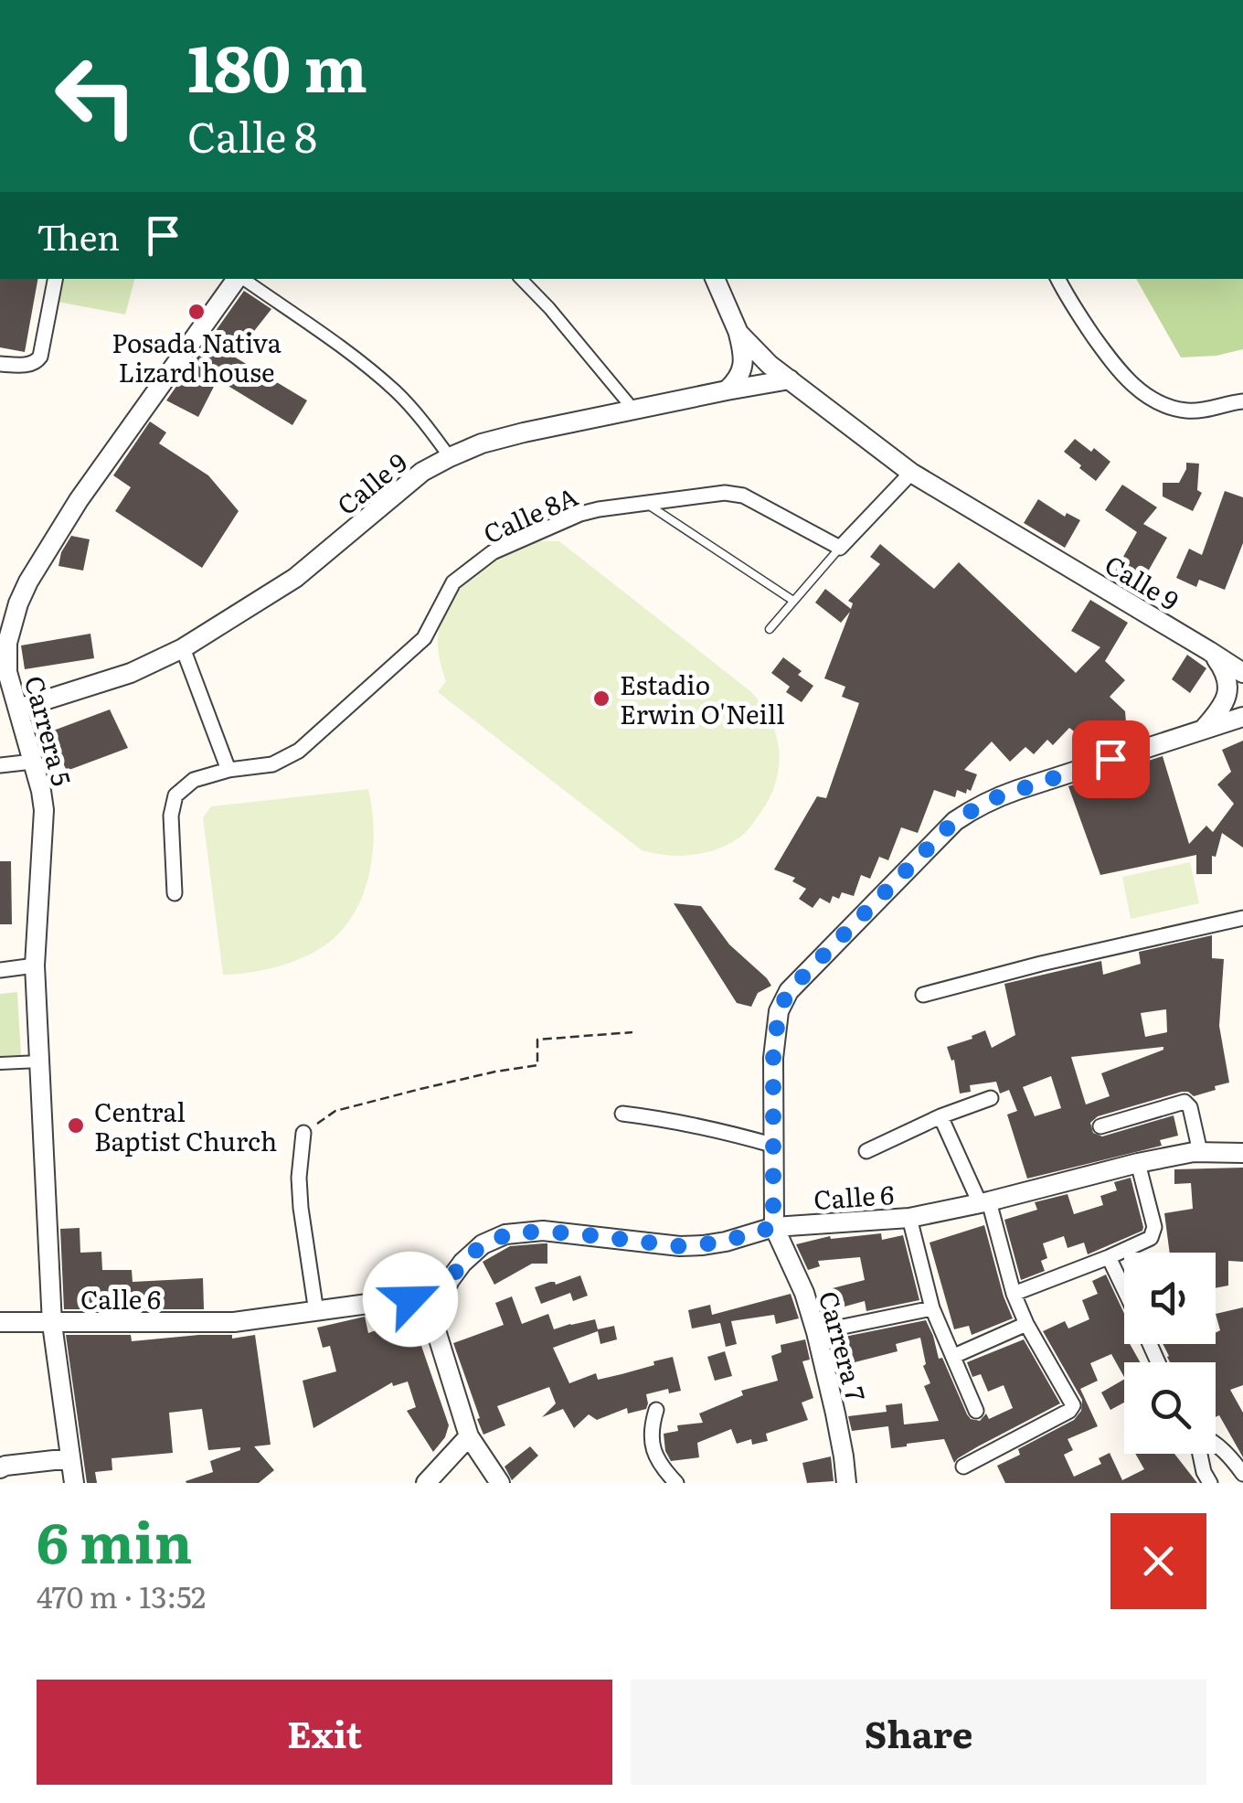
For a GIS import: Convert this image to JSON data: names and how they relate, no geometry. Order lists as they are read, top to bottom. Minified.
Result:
{"streets":{"street":["Calle 9","Calle 8A","Carrera 5","Calle 6","Carrera 7"]},"crossings":[["Calle 9","Carrera 5"],["Carrera 5","Calle 6"],["Calle 6","Carrera 7"]],"places":["Posada Nativa Lizard house","Estadio Erwin O'Neill","Central Baptist Church"],"page":{"turn":["180 m","Calle 8"],"then":"Then","heading":["6 min","470 m · 13:52"],"buttons":["Exit","Share"]}}
